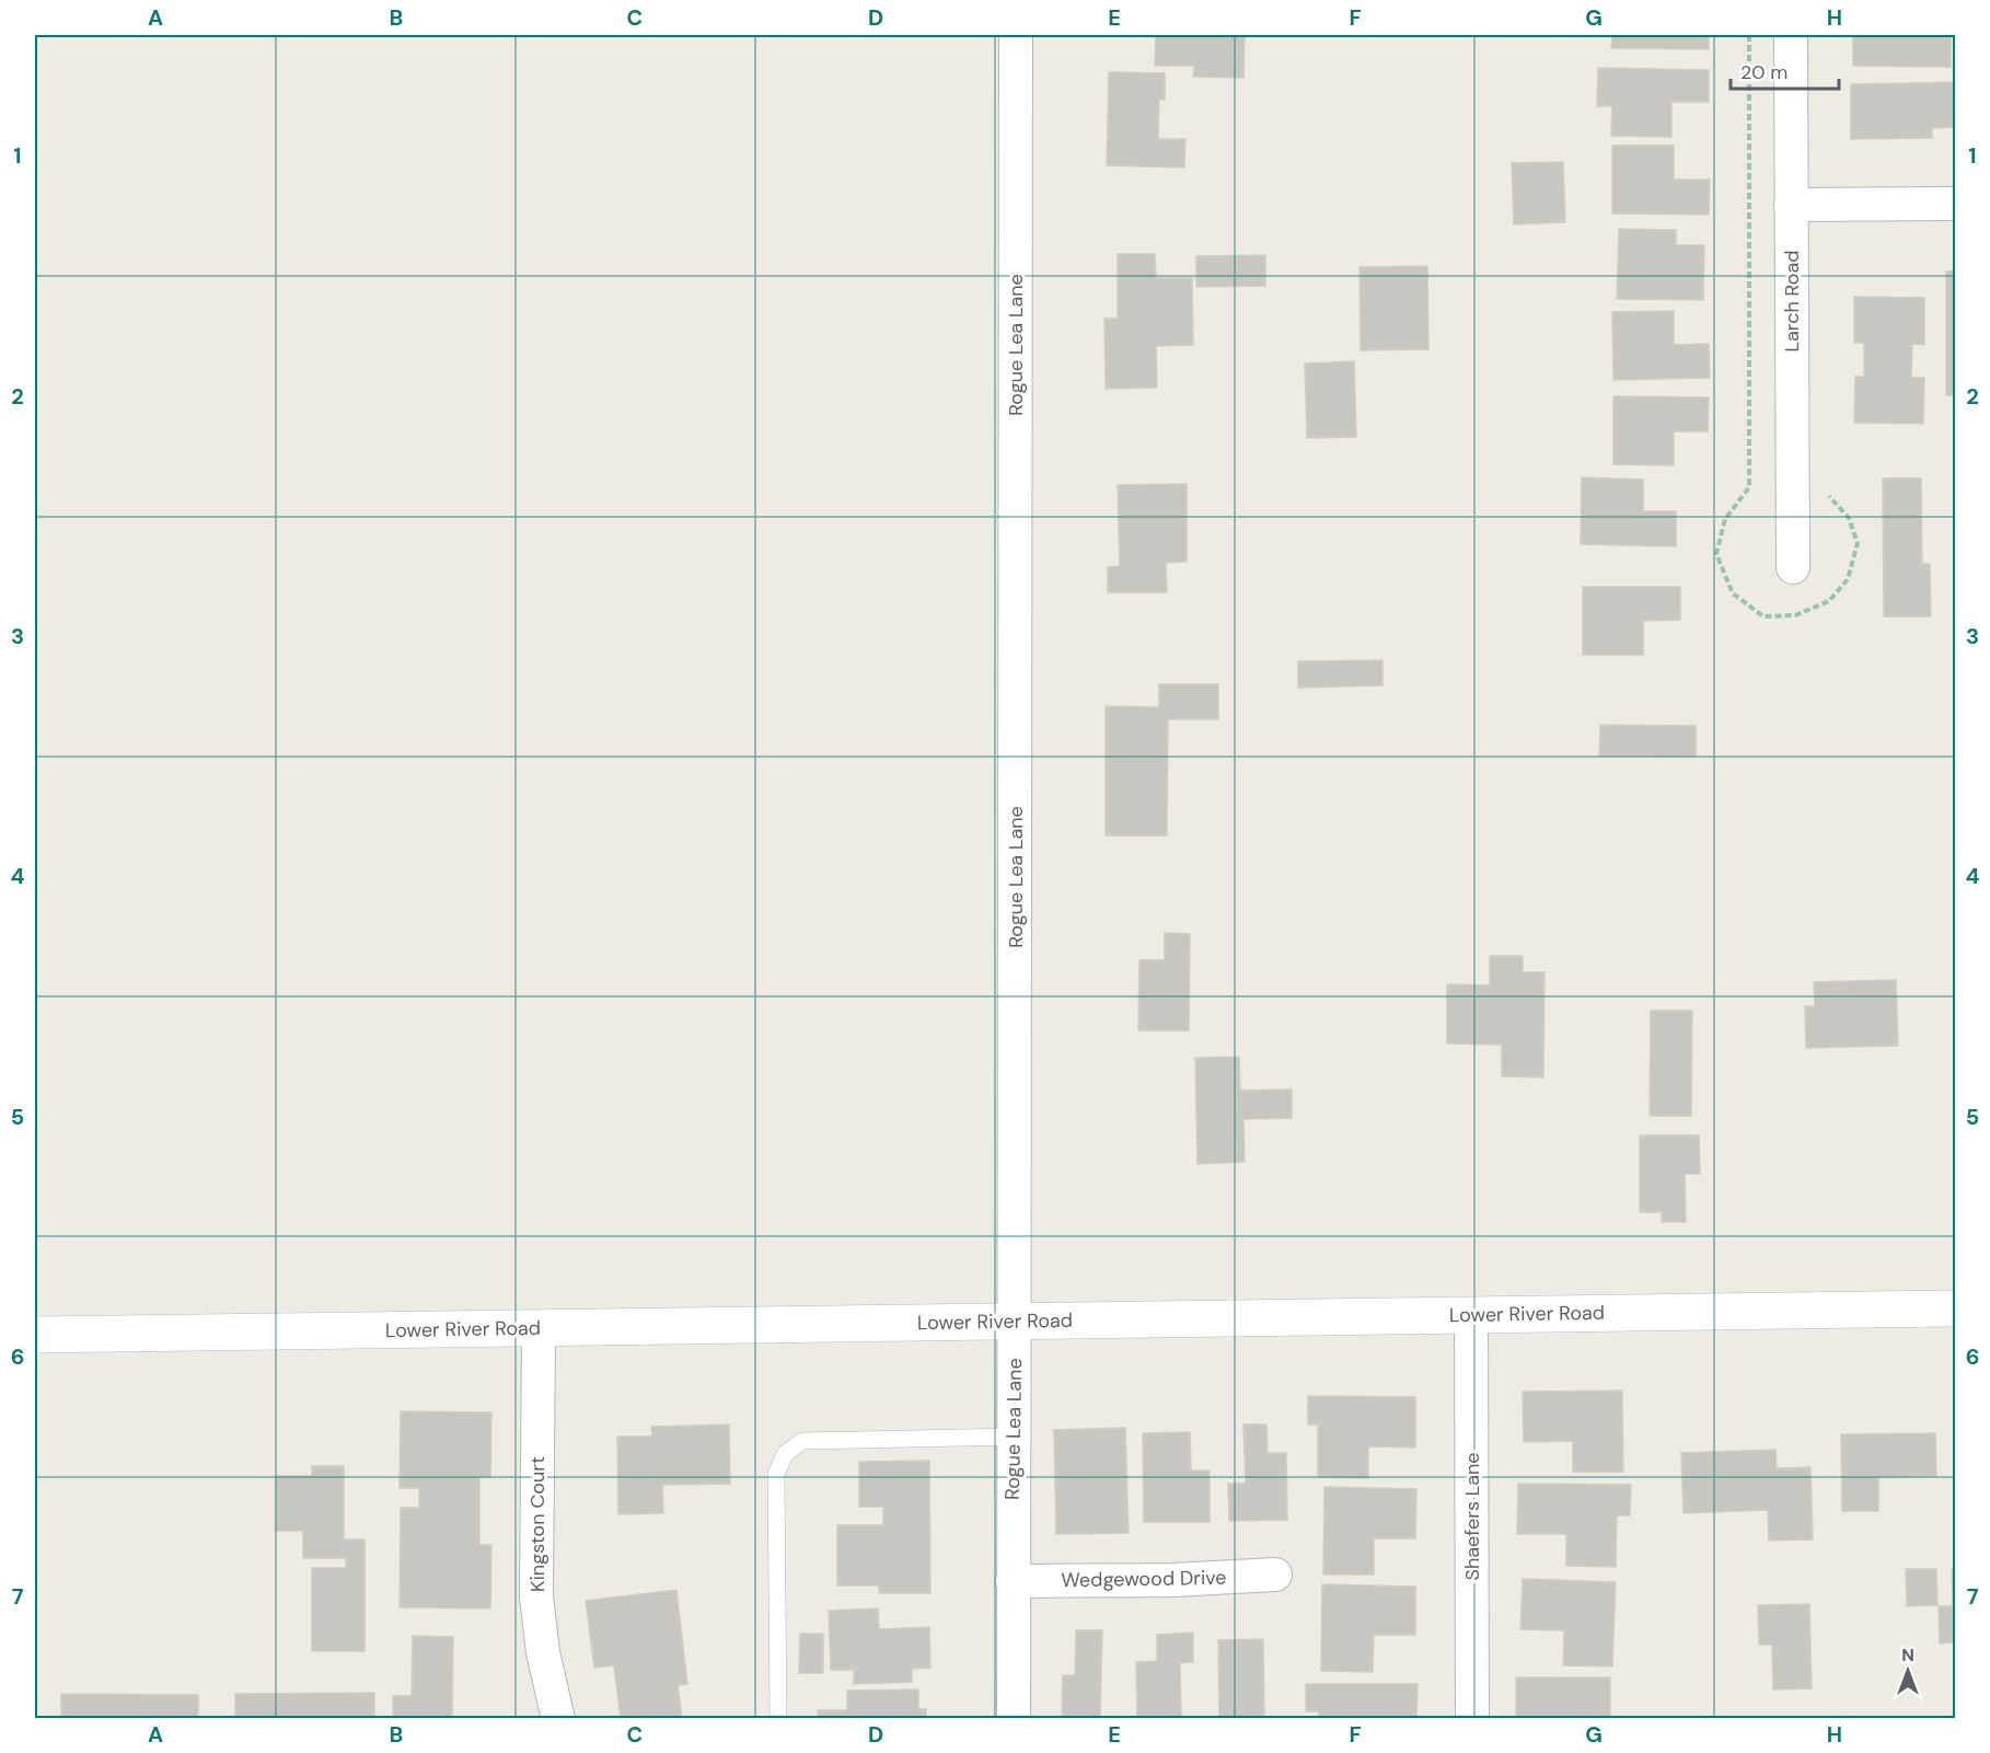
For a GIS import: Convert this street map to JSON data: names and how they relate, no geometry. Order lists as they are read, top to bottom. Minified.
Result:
{"streets":{"street":["Larch Road","Rogue Lea Lane","Lower River Road","Shaefers Lane","Kingston Court","Wedgewood Drive"]},"crossings":[["Rogue Lea Lane","Lower River Road"],["Rogue Lea Lane","Wedgewood Drive"],["Lower River Road","Shaefers Lane"],["Lower River Road","Kingston Court"]],"scale_bar":"20 m","north":"top","grid":{"columns":["A","B","C","D","E","F","G","H"],"rows":["1","2","3","4","5","6","7"]}}
